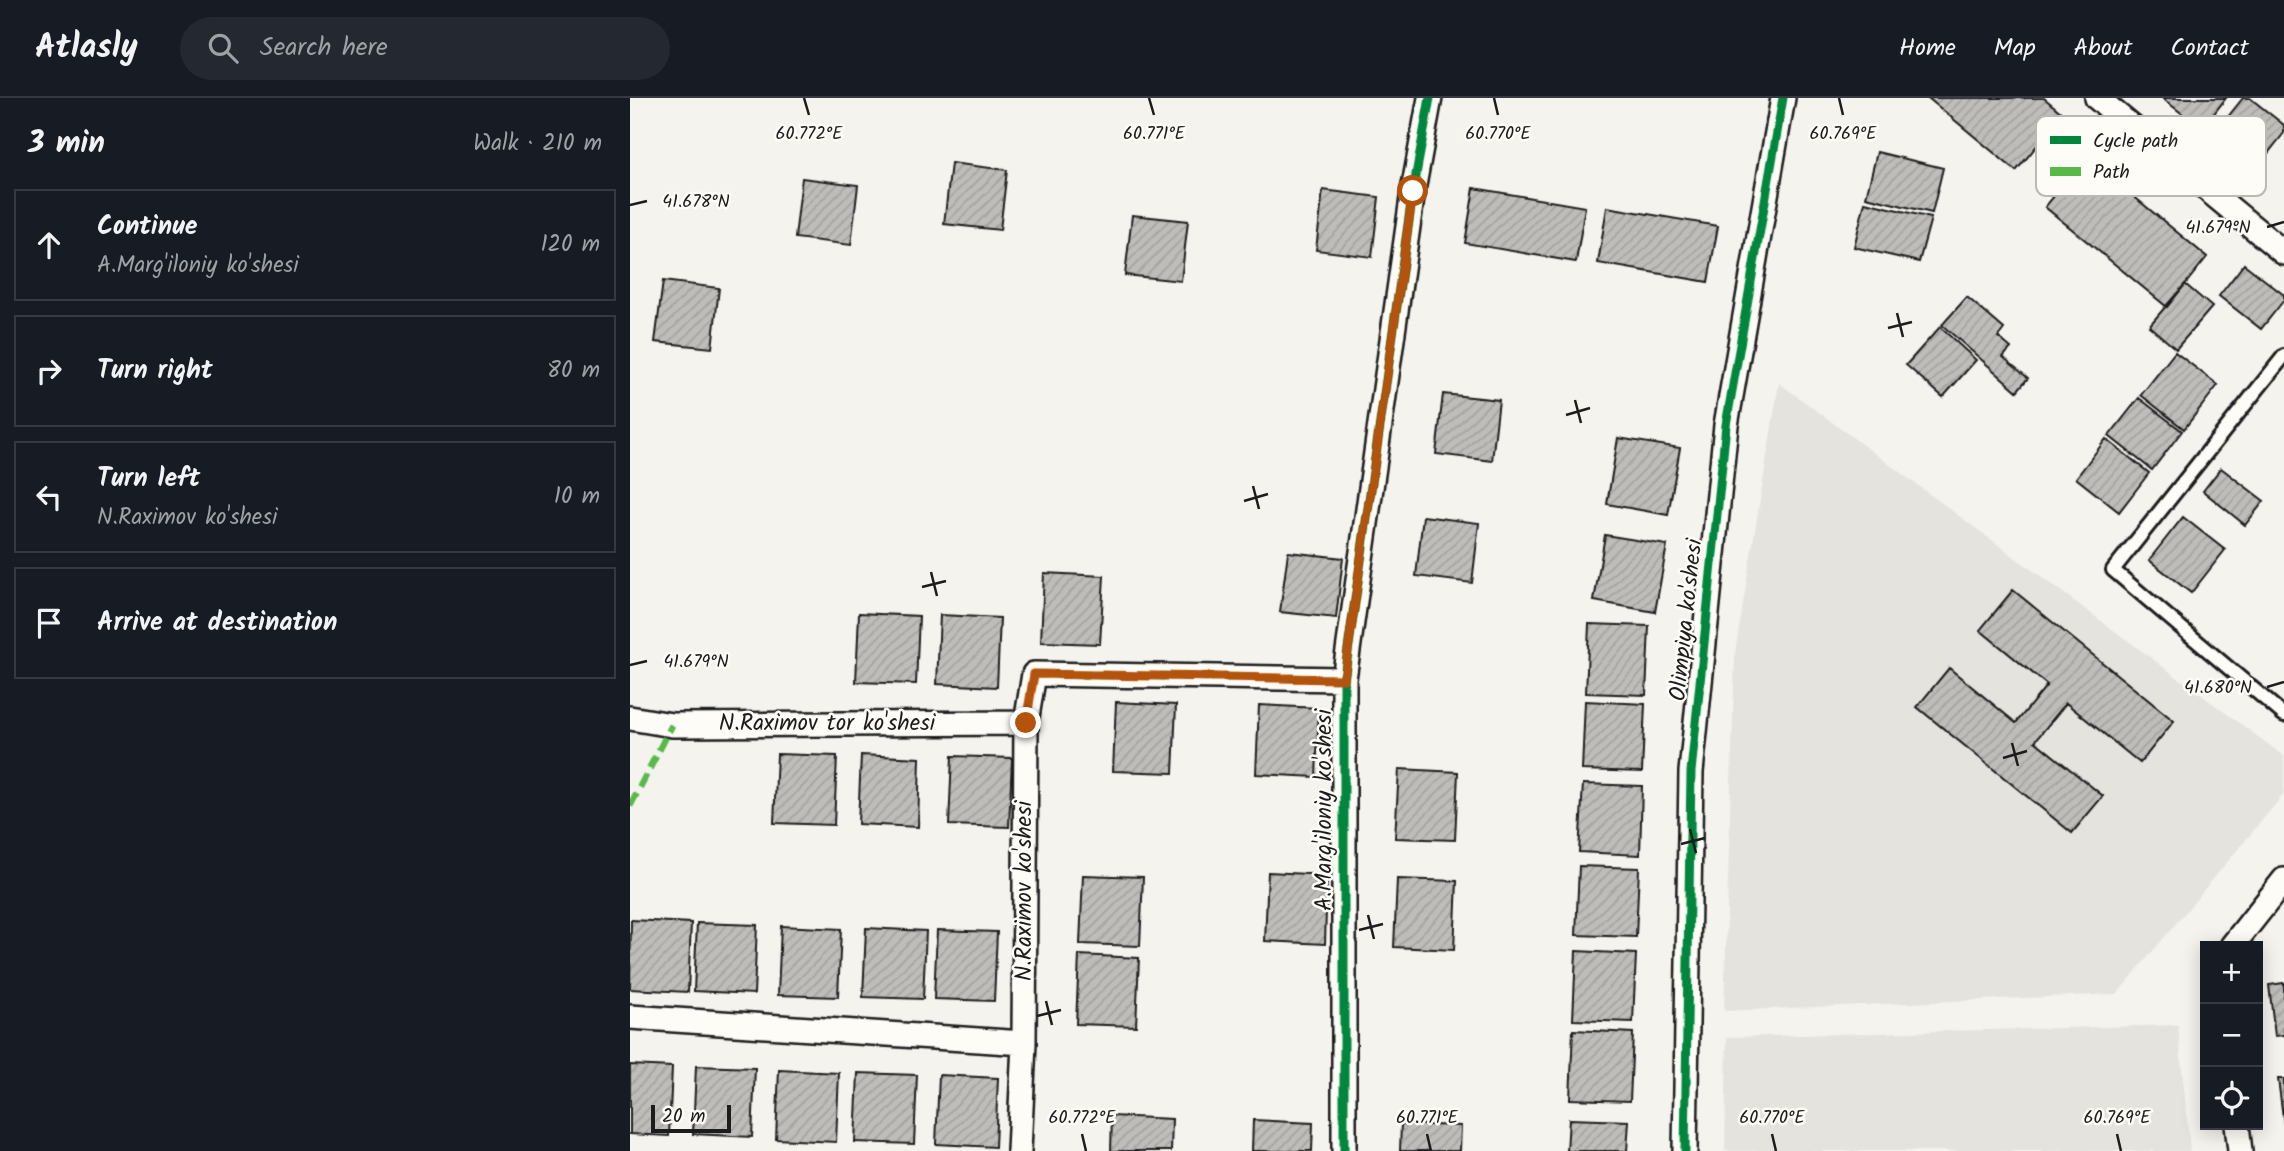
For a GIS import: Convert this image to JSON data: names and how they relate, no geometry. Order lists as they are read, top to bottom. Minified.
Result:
{"streets":{"street":["Olimpiya ko'shesi","N.Raximov tor ko'shesi","A.Marg'iloniy ko'shesi","N.Raximov ko'shesi"]},"crossings":[["N.Raximov tor ko'shesi","N.Raximov ko'shesi"],["A.Marg'iloniy ko'shesi","N.Raximov ko'shesi"]],"legend":["Cycle path","Path"],"scale_bar":"20 m","page":{"header":"Atlasly","search":"Search here","nav":["Home","Map","About","Contact"],"heading":["3 min","Walk · 210 m"],"list":[["Continue","A.Marg'iloniy ko'shesi","120 m"],["Turn right","80 m"],["Turn left","N.Raximov ko'shesi","10 m"],"Arrive at destination"],"map_buttons":["+","−"],"scale":"20 m"},"coordinates":["60.772°E","60.771°E","60.770°E","60.769°E","41.678°N","41.679°N","41.680°N"]}
